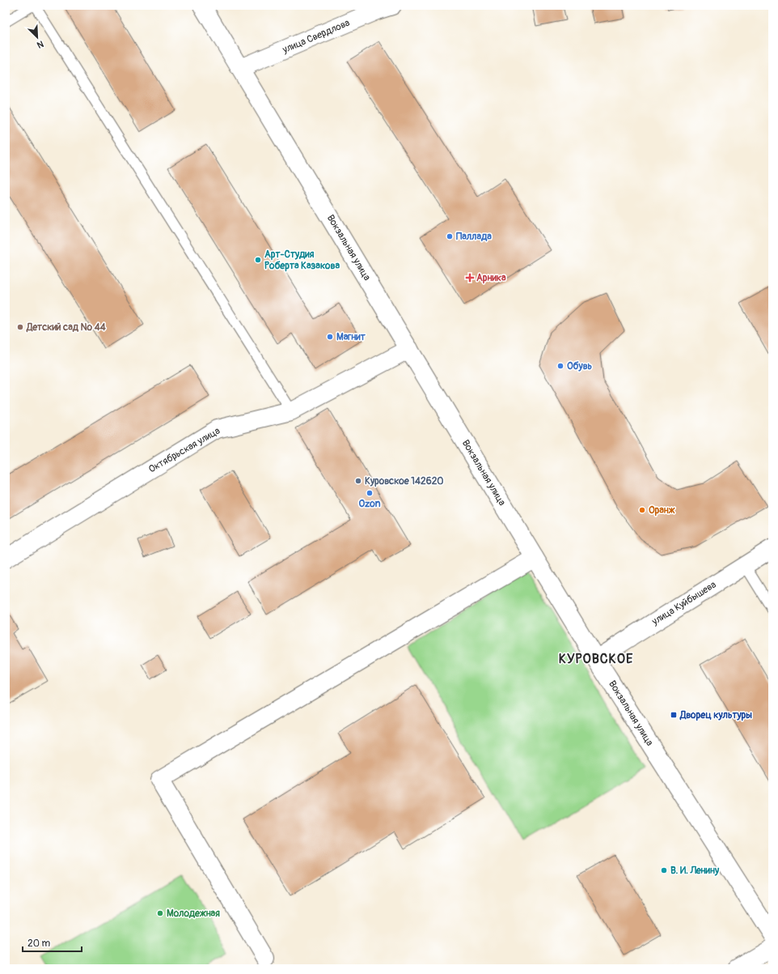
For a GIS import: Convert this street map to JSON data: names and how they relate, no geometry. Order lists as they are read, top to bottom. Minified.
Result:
{"streets":{"street":["улица Свердлова","Вокзальная улица","Октябрьская улица","улица Куйбышева"]},"crossings":[["улица Свердлова","Вокзальная улица"],["Вокзальная улица","Октябрьская улица"],["Вокзальная улица","улица Куйбышева"]],"districts":["КУРОВСКОЕ"],"places":{"other":["Паллада","Арт-Студия Роберта Казакова","Детский сад № 44","Магнит","Обувь","Куровское 142620","Ozon","Оранж","В. И. Ленину","Молодежная"],"health":["Арника"],"transit":["Дворец культуры"]},"scale_bar":"20 m","north":"bottom right"}
